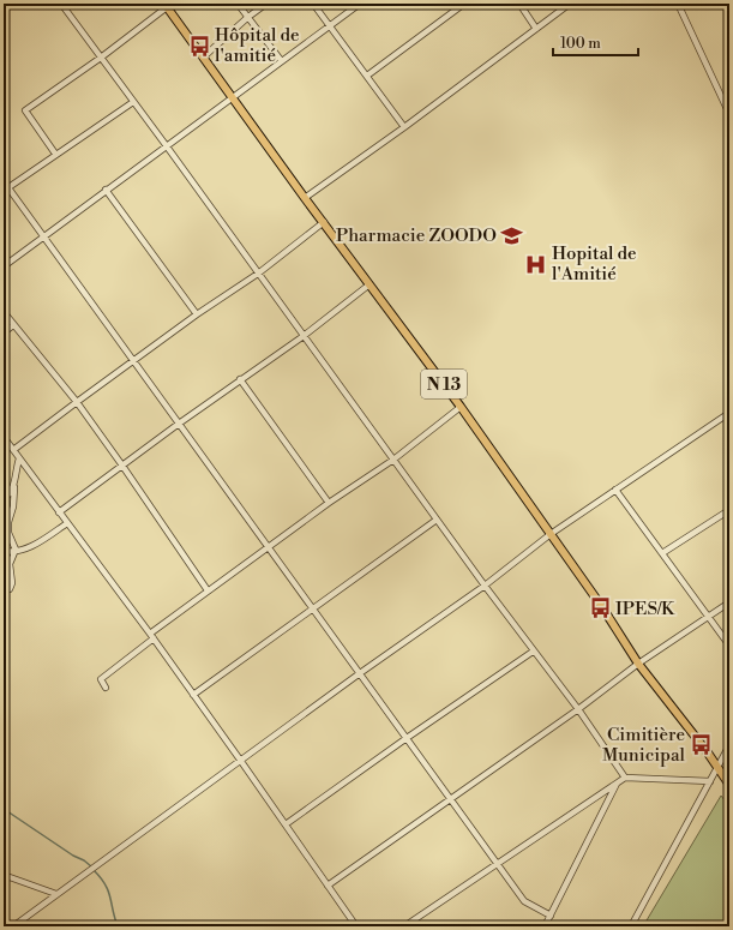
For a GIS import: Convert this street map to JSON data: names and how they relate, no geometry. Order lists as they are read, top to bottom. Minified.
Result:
{"streets":{"main road":["N 13"]},"places":{"bus stop":["Hôpital de l'amitié","IPES/K","Cimitière Municipal"],"school or university":["Pharmacie ZOODO"],"hospital":["Hopital de l'Amitié"]},"scale_bar":"100 m"}
